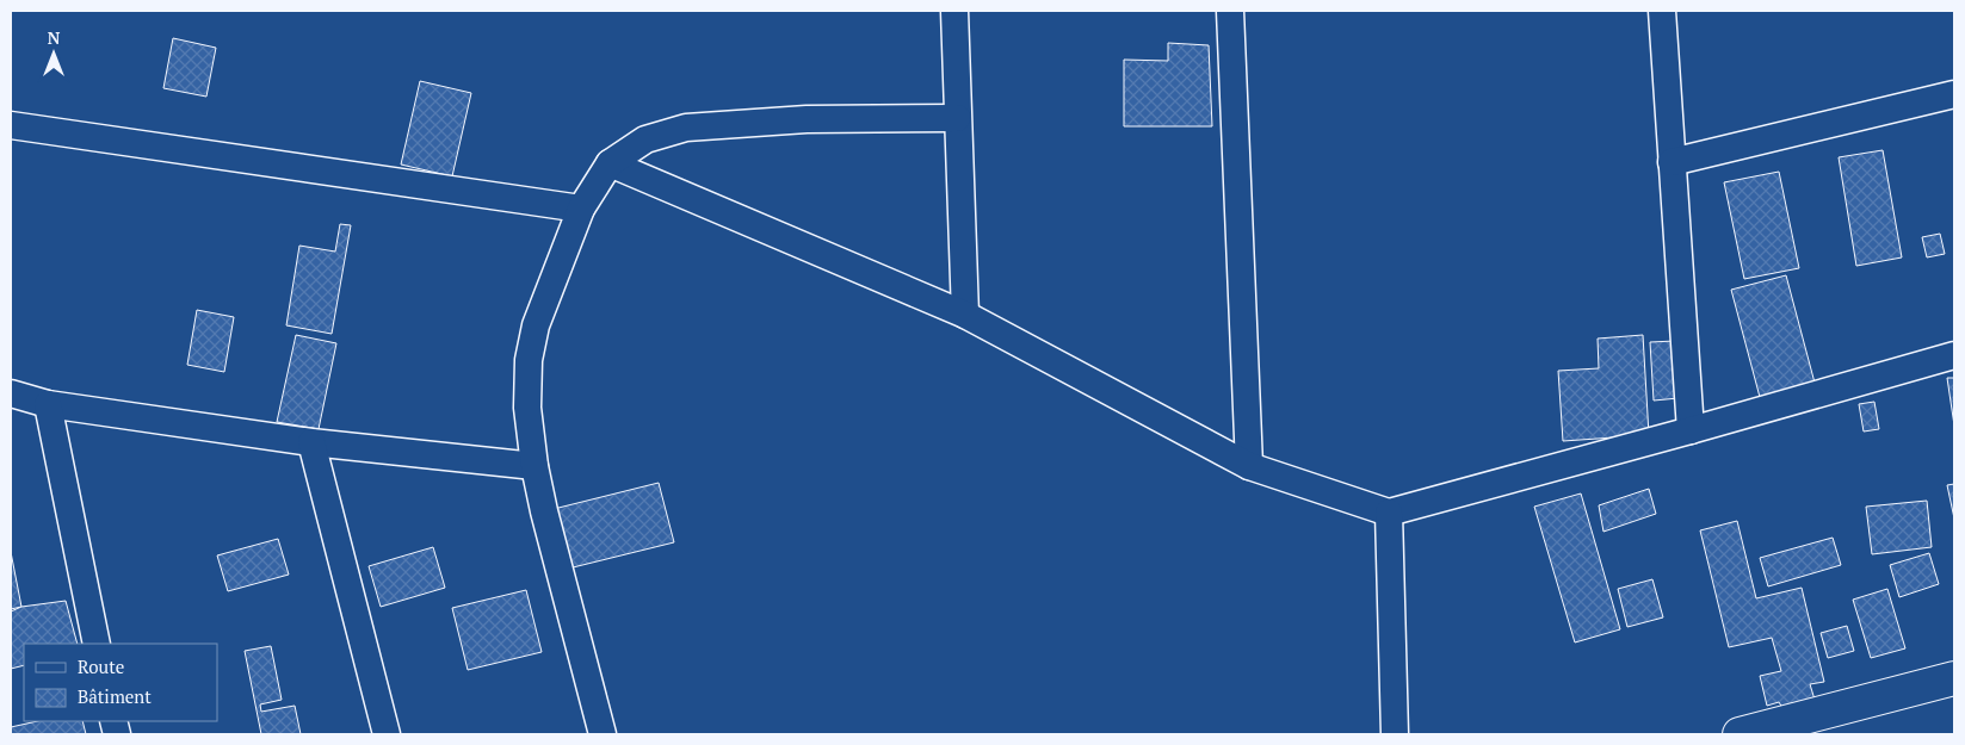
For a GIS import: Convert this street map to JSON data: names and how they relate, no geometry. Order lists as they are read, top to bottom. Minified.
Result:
{"legend":["Route","Bâtiment"],"north":"top"}
